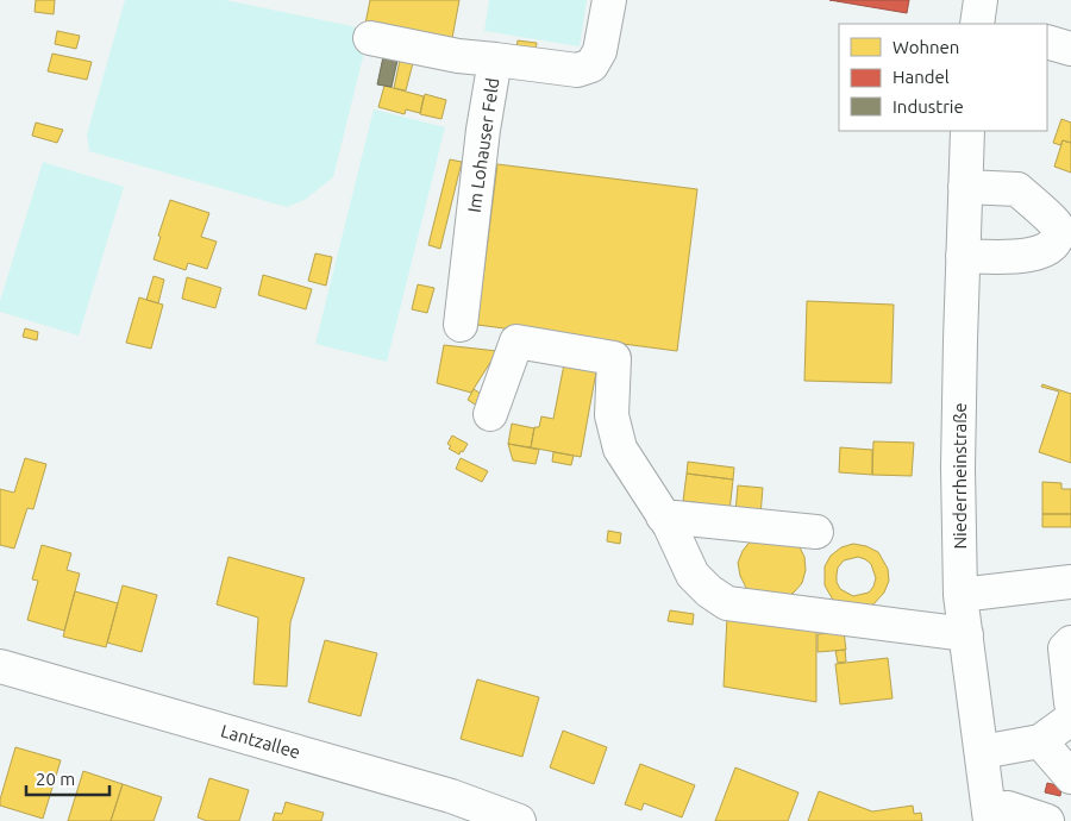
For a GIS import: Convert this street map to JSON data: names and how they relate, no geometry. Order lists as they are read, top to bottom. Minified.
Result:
{"streets":{"street":["Im Lohauser Feld","Niederrheinstraße","Lantzallee"]},"legend":["Wohnen","Handel","Industrie"],"scale_bar":"20 m"}
